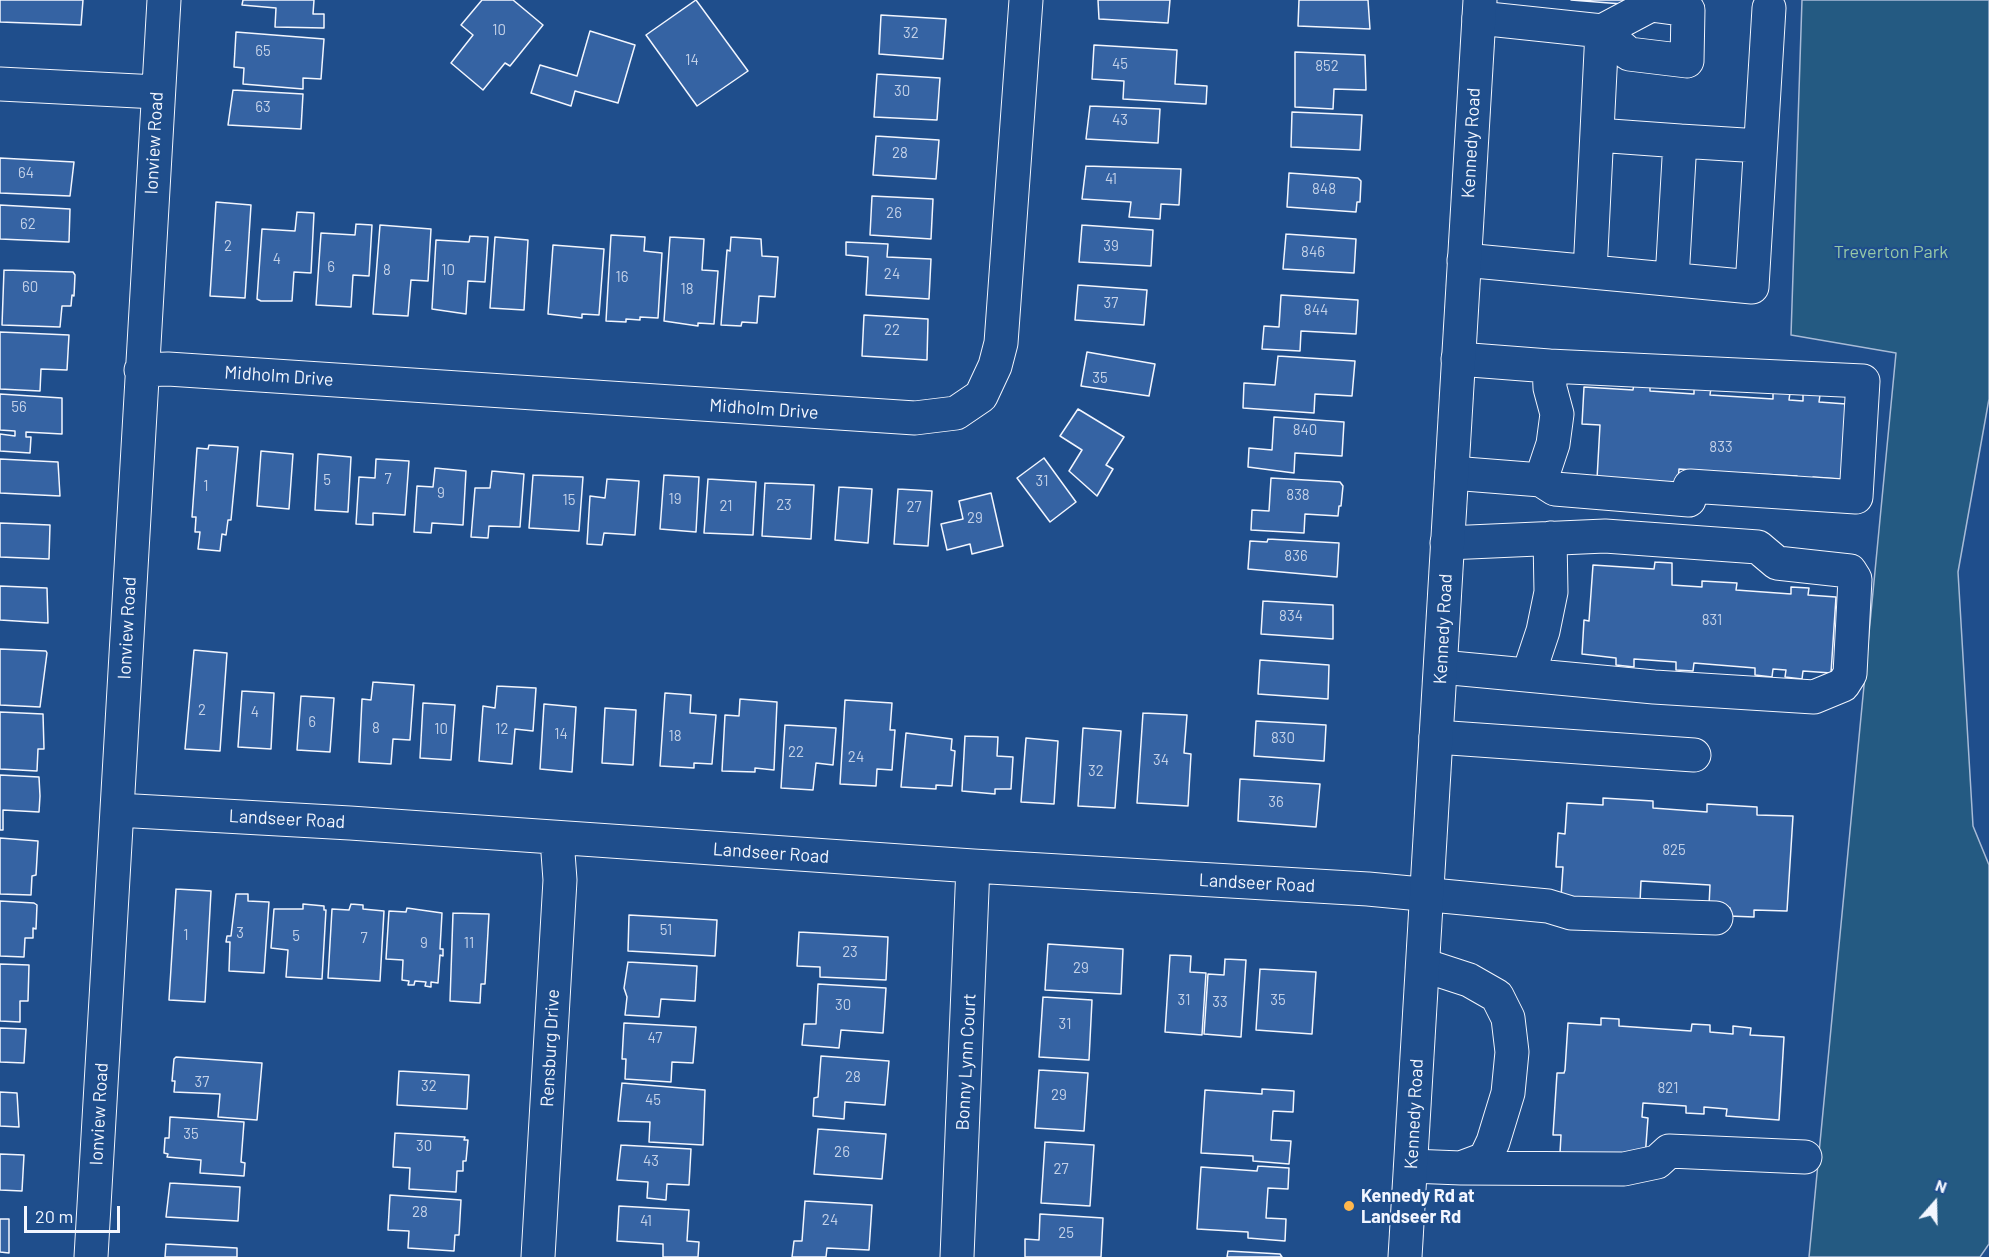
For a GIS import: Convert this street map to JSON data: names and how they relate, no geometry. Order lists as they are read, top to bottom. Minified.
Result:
{"streets":{"street":["Ionview Road","Kennedy Road","Midholm Drive","Landseer Road","Rensburg Drive","Bonny Lynn Court"]},"crossings":[["Ionview Road","Midholm Drive"],["Ionview Road","Landseer Road"],["Kennedy Road","Landseer Road"],["Landseer Road","Rensburg Drive"],["Landseer Road","Bonny Lynn Court"]],"parks":["Treverton Park"],"places":["Kennedy Rd at Landseer Rd"],"house_numbers":["10","32","65","14","45","852","30","63","43","28","64","41","848","26","62","2","39","846","4","6","8","10","24","16","60","18","37","844","22","35","56","840","833","7","5","31","1","9","838","19","15","23","21","27","29","836","834","831","2","4","6","8","10","12","14","18","830","22","24","34","32","36","825","51","3","1","5","7","9","11","23","29","31","35","33","30","31","47","28","37","32","821","29","45","35","30","26","43","27","28","24","41","25"],"scale_bar":"20 m","north":"top"}
